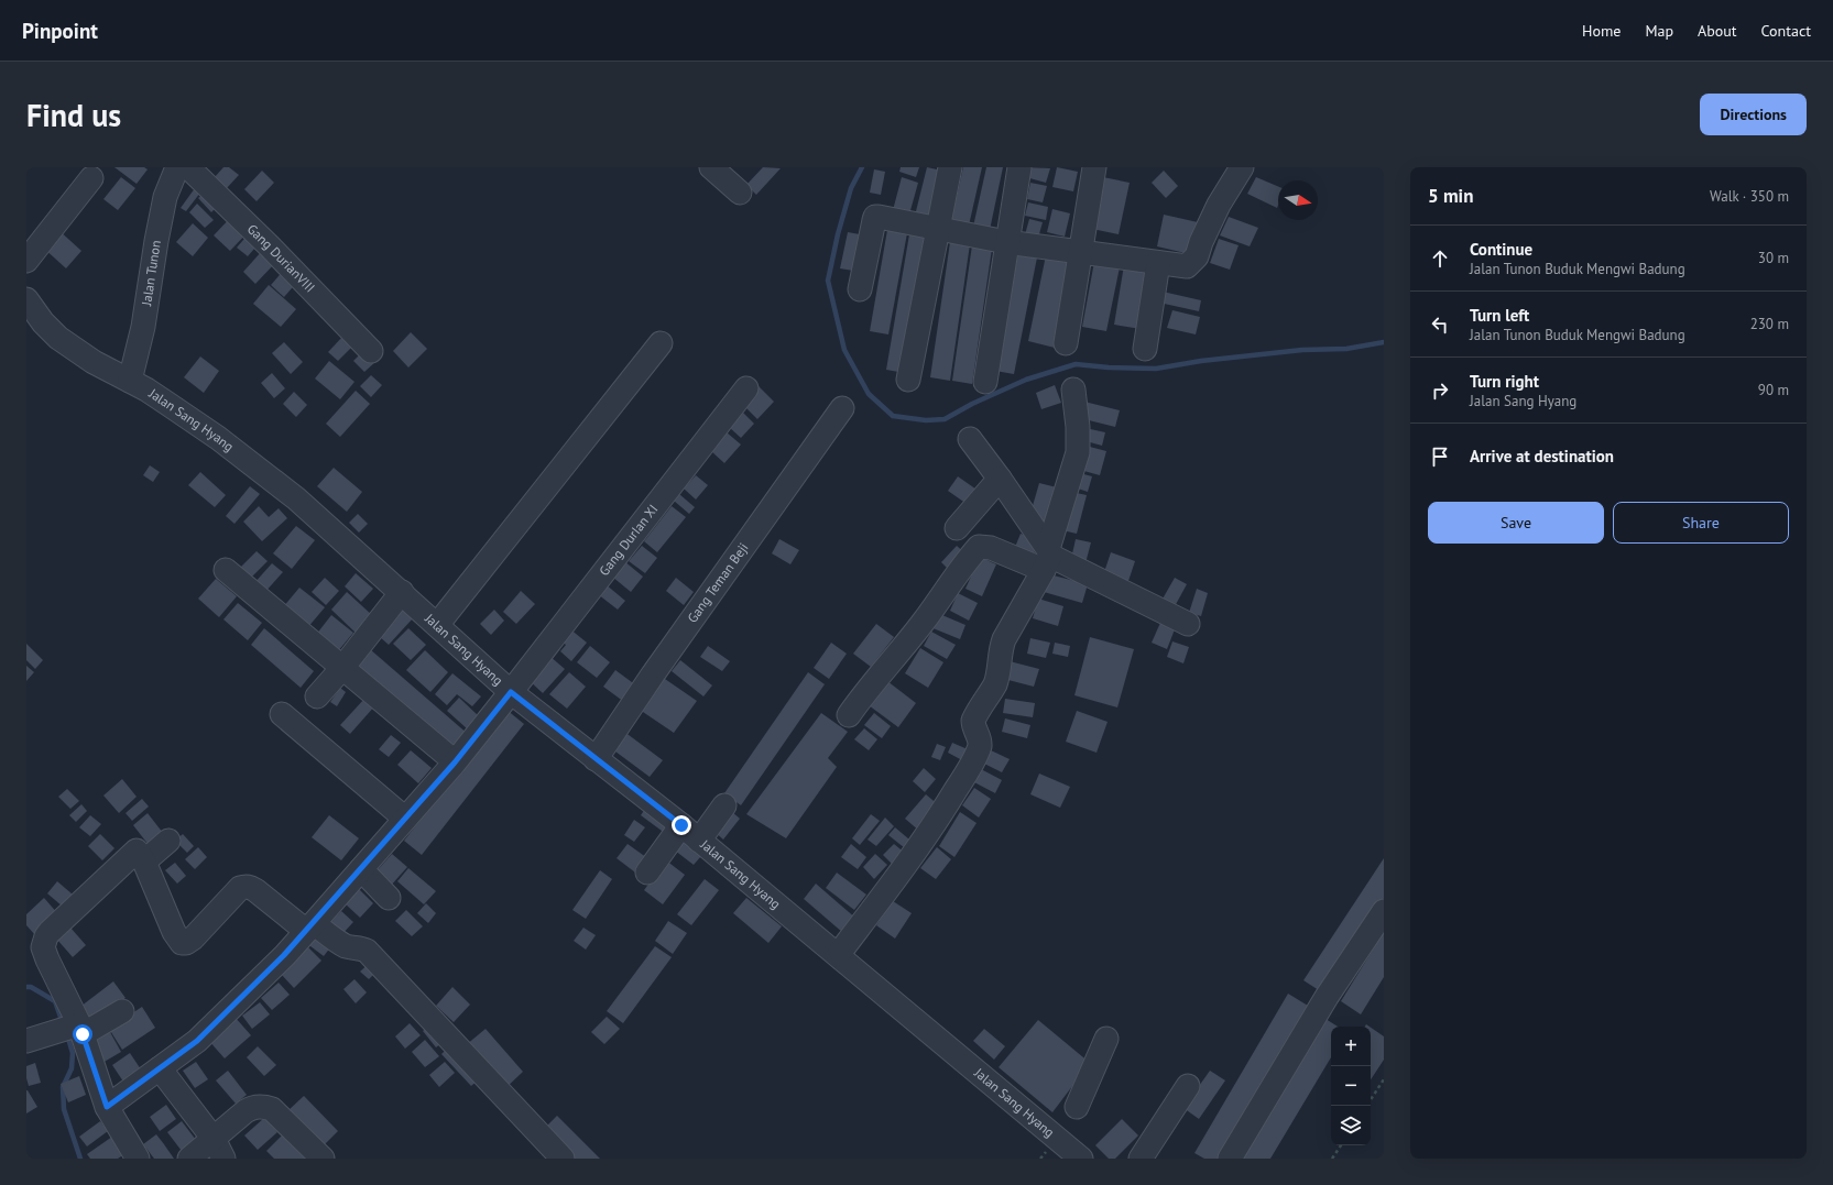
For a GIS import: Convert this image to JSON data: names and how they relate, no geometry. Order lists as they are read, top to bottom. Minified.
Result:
{"streets":{"street":["Gang DurianVIII","Jalan Tunon","Jalan Sang Hyang","Gang DurIan XI","Gang Teman Beji"]},"crossings":[["Jalan Tunon","Jalan Sang Hyang"],["Jalan Sang Hyang","Gang DurIan XI"],["Jalan Sang Hyang","Gang Teman Beji"]],"north":"right","page":{"header":"Pinpoint","nav":["Home","Map","About","Contact"],"buttons":["Directions",["Save","Share"]],"title":"Find us","heading":["5 min","Walk · 350 m"],"list":[["Continue","Jalan Tunon Buduk Mengwi Badung","30 m"],["Turn left","Jalan Tunon Buduk Mengwi Badung","230 m"],["Turn right","Jalan Sang Hyang","90 m"],"Arrive at destination"],"map_buttons":["+","−"]}}
